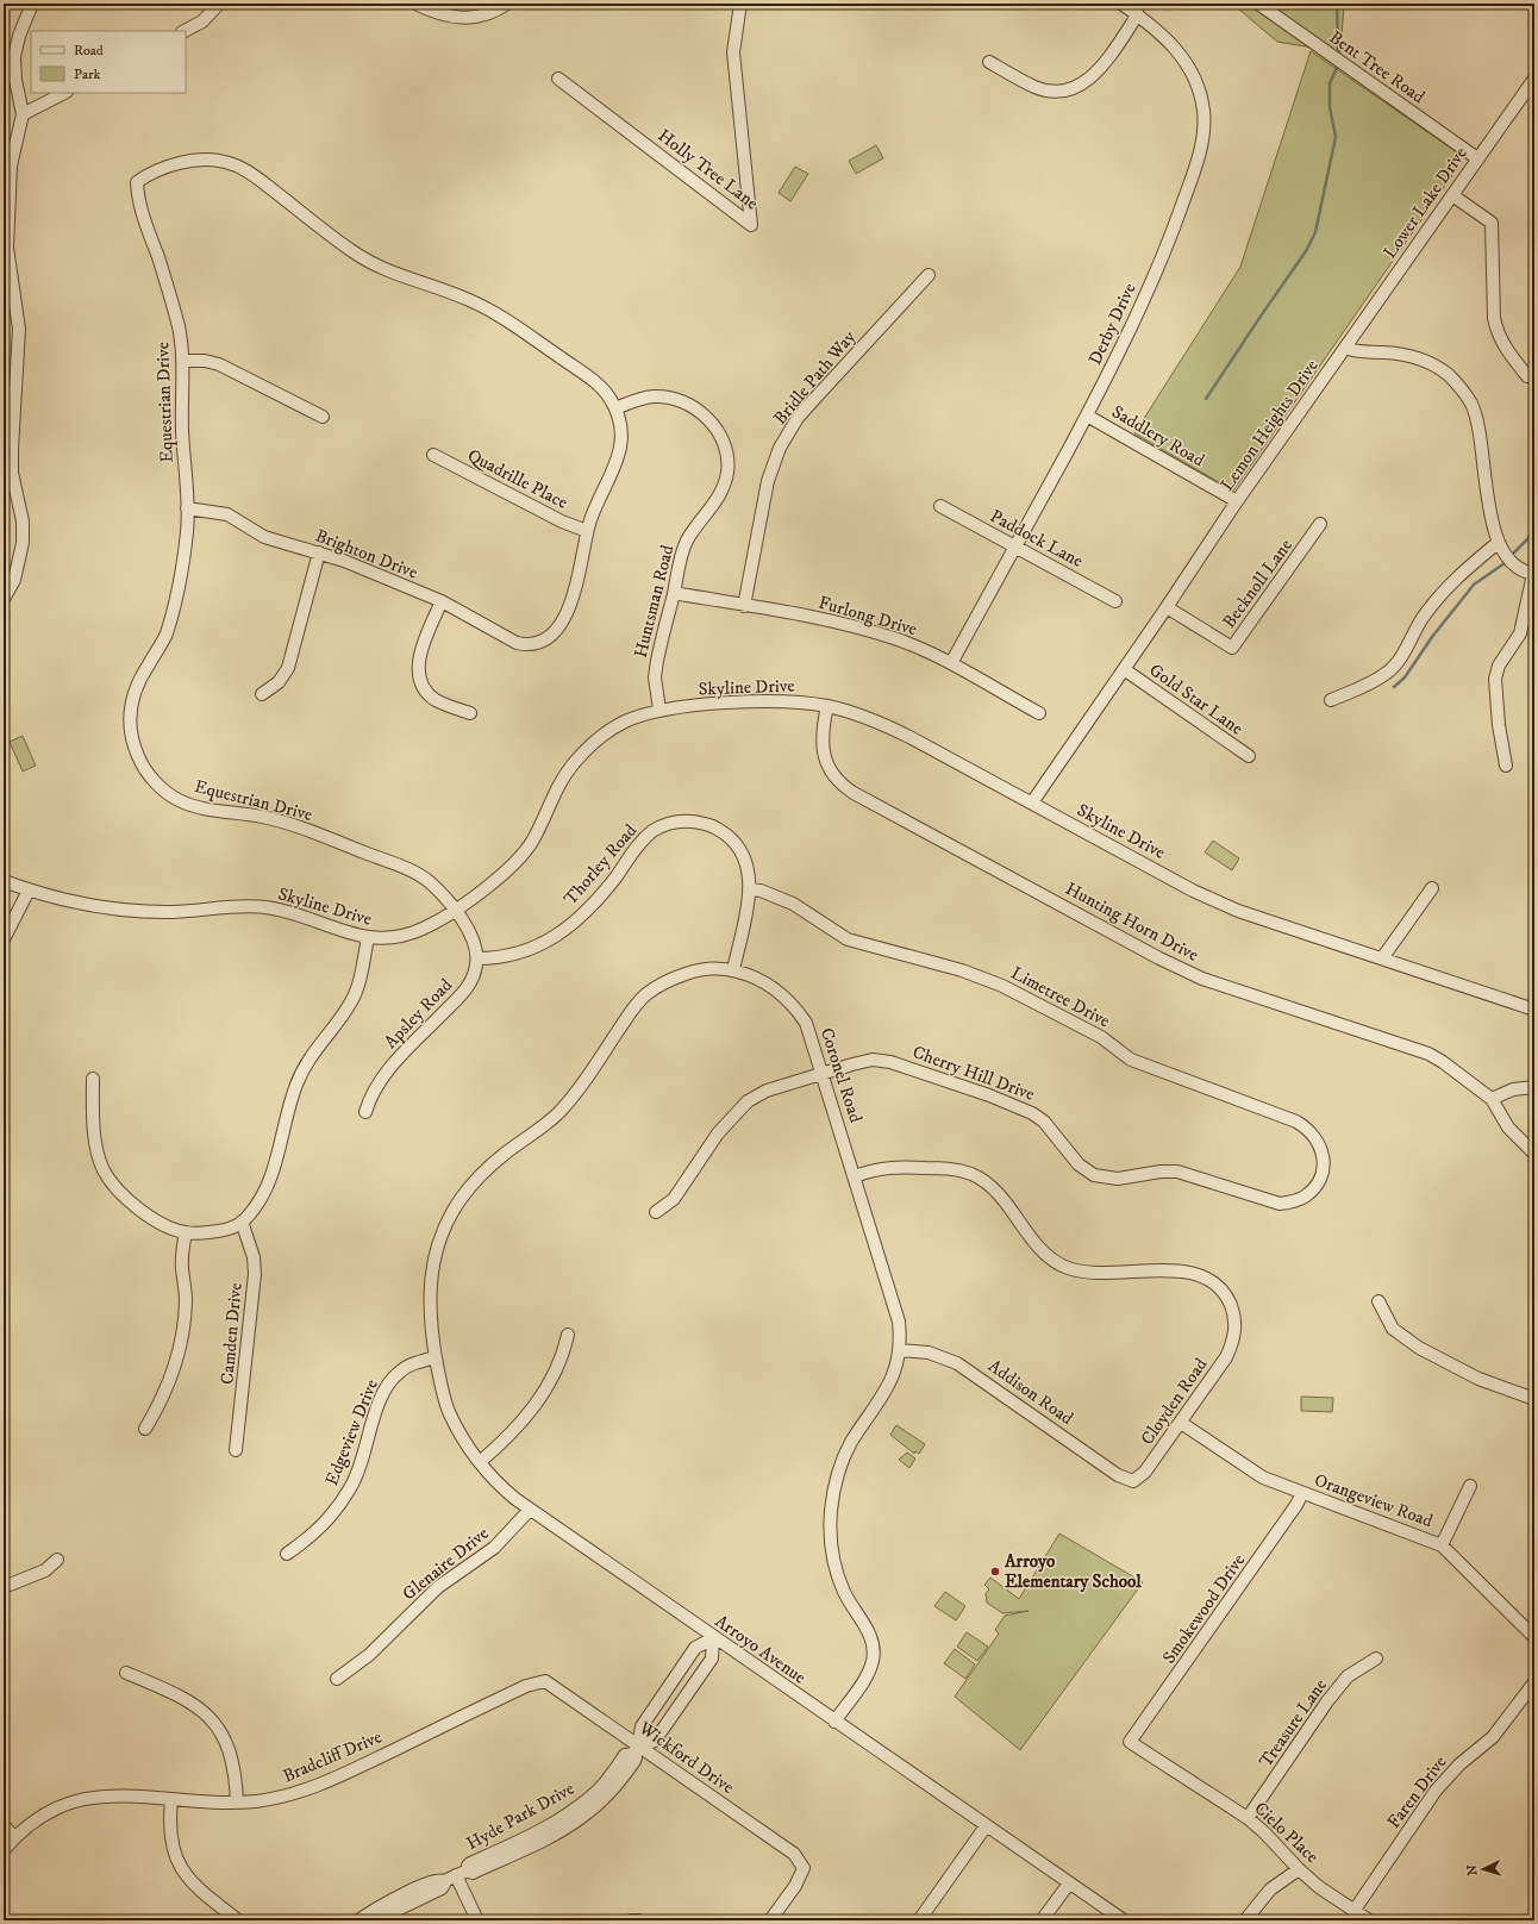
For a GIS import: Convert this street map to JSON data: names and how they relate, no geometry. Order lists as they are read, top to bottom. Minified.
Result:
{"streets":{"street":["Bent Tree Road","Holly Tree Lane","Lower Lake Drive","Derby Drive","Bridle Path Way","Equestrian Drive","Lemon Heights Drive","Saddlery Road","Quadrille Place","Paddock Lane","Brighton Drive","Becknoll Lane","Huntsman Road","Furlong Drive","Skyline Drive","Gold Star Lane","Thorley Road","Hunting Horn Drive","Limetree Drive","Apsley Road","Cherry Hill Drive","Coronel Road","Camden Drive","Addison Road","Cloyden Road","Edgeview Drive","Orangeview Road","Glenaire Drive","Smokewood Drive","Arroyo Avenue","Treasure Lane","Bradcliff Drive","Wickford Drive","Faren Drive","Hyde Park Drive","Cielo Place"]},"crossings":[["Bent Tree Road","Lower Lake Drive"],["Lower Lake Drive","Lemon Heights Drive"],["Derby Drive","Saddlery Road"],["Derby Drive","Paddock Lane"],["Derby Drive","Furlong Drive"],["Bridle Path Way","Furlong Drive"],["Equestrian Drive","Brighton Drive"],["Equestrian Drive","Huntsman Road"],["Equestrian Drive","Skyline Drive"],["Lemon Heights Drive","Saddlery Road"],["Lemon Heights Drive","Becknoll Lane"],["Lemon Heights Drive","Skyline Drive"],["Lemon Heights Drive","Gold Star Lane"],["Quadrille Place","Brighton Drive"],["Huntsman Road","Furlong Drive"],["Huntsman Road","Skyline Drive"],["Skyline Drive","Hunting Horn Drive"],["Thorley Road","Limetree Drive"],["Thorley Road","Apsley Road"],["Thorley Road","Coronel Road"],["Limetree Drive","Cherry Hill Drive"],["Cherry Hill Drive","Coronel Road"],["Coronel Road","Addison Road"],["Coronel Road","Cloyden Road"],["Coronel Road","Edgeview Drive"],["Coronel Road","Arroyo Avenue"],["Addison Road","Cloyden Road"],["Cloyden Road","Orangeview Road"],["Edgeview Drive","Arroyo Avenue"],["Orangeview Road","Smokewood Drive"],["Glenaire Drive","Arroyo Avenue"],["Smokewood Drive","Cielo Place"],["Arroyo Avenue","Hyde Park Drive"],["Treasure Lane","Cielo Place"],["Bradcliff Drive","Wickford Drive"],["Wickford Drive","Hyde Park Drive"],["Faren Drive","Cielo Place"]],"places":["Arroyo Elementary School"],"legend":["Road","Park"],"north":"left"}
